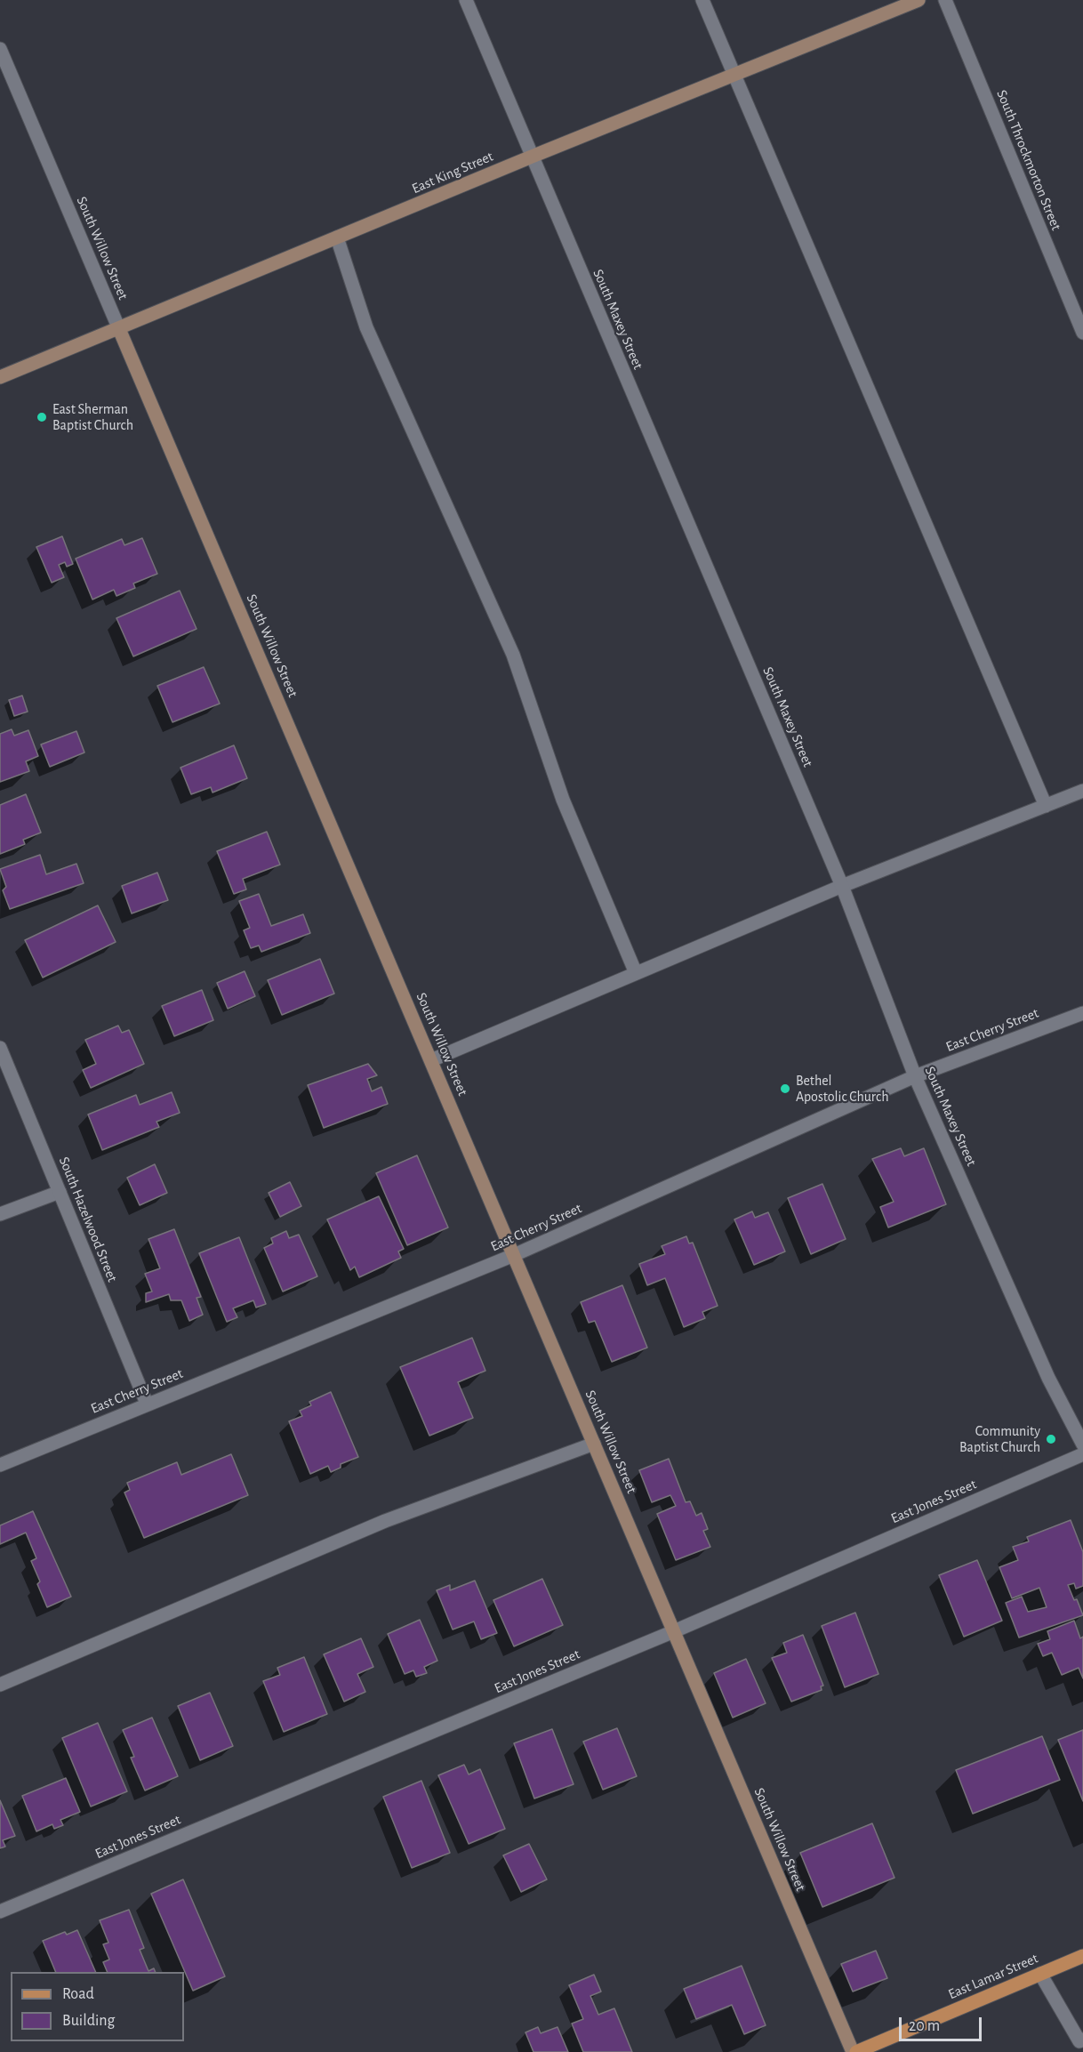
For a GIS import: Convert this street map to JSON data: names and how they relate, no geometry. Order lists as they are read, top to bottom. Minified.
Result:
{"streets":{"main road":["East Lamar Street"],"street":["South Throckmorton Street","East King Street","South Willow Street","South Maxey Street","East Cherry Street","South Hazelwood Street","East Jones Street"]},"crossings":[["East King Street","South Willow Street"],["East King Street","South Maxey Street"],["South Willow Street","East Cherry Street"],["South Willow Street","East Jones Street"],["South Willow Street","East Lamar Street"],["South Maxey Street","East Cherry Street"],["East Cherry Street","South Hazelwood Street"]],"places":["East Sherman Baptist Church","Bethel Apostolic Church","Community Baptist Church"],"legend":["Road","Building"],"scale_bar":"20 m"}
